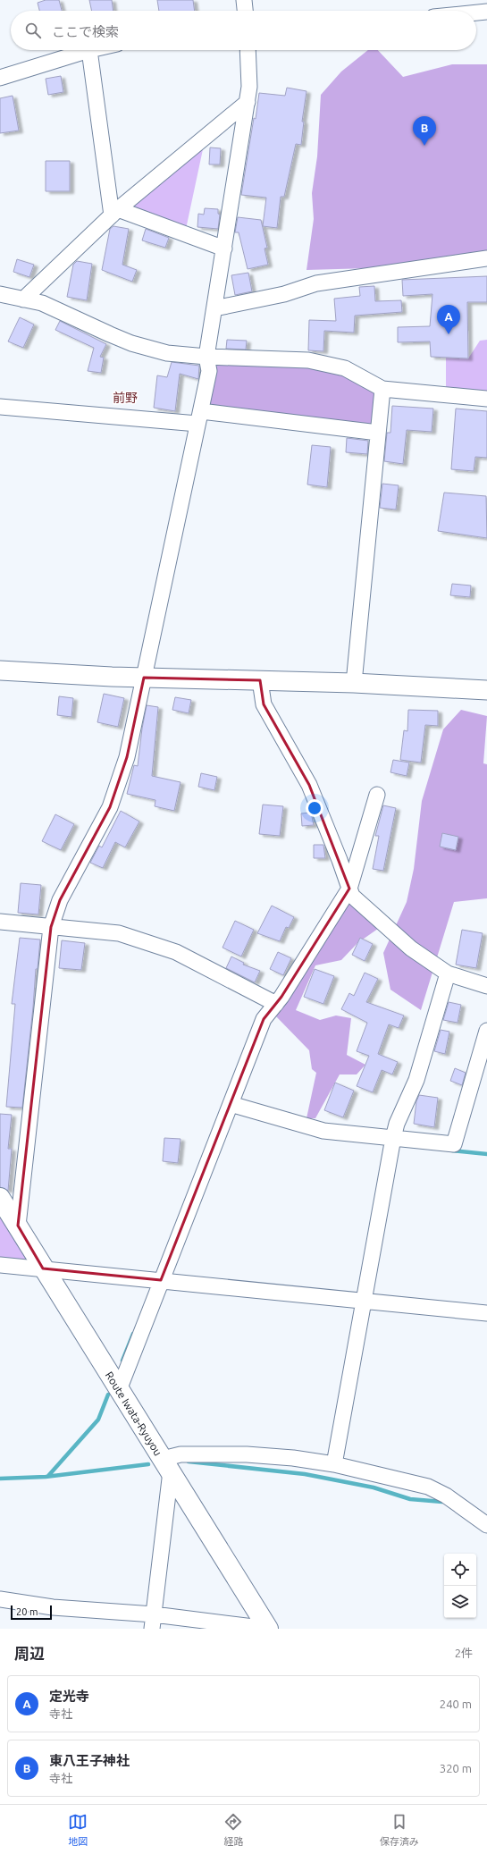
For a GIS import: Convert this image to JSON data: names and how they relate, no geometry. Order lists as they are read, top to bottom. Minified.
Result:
{"streets":{"main road":["Route Iwata-Ryuyou"]},"districts":["前野"],"scale_bar":"20 m","page":{"search":"ここで検索","pins":["B","A"],"scale":"20 m","heading":["周辺","2件"],"list":[{"mark":"A","name":"定光寺","note":"寺社","value":"240 m"},{"mark":"B","name":"東八王子神社","note":"寺社","value":"320 m"}],"nav":["地図","経路","保存済み"]}}
